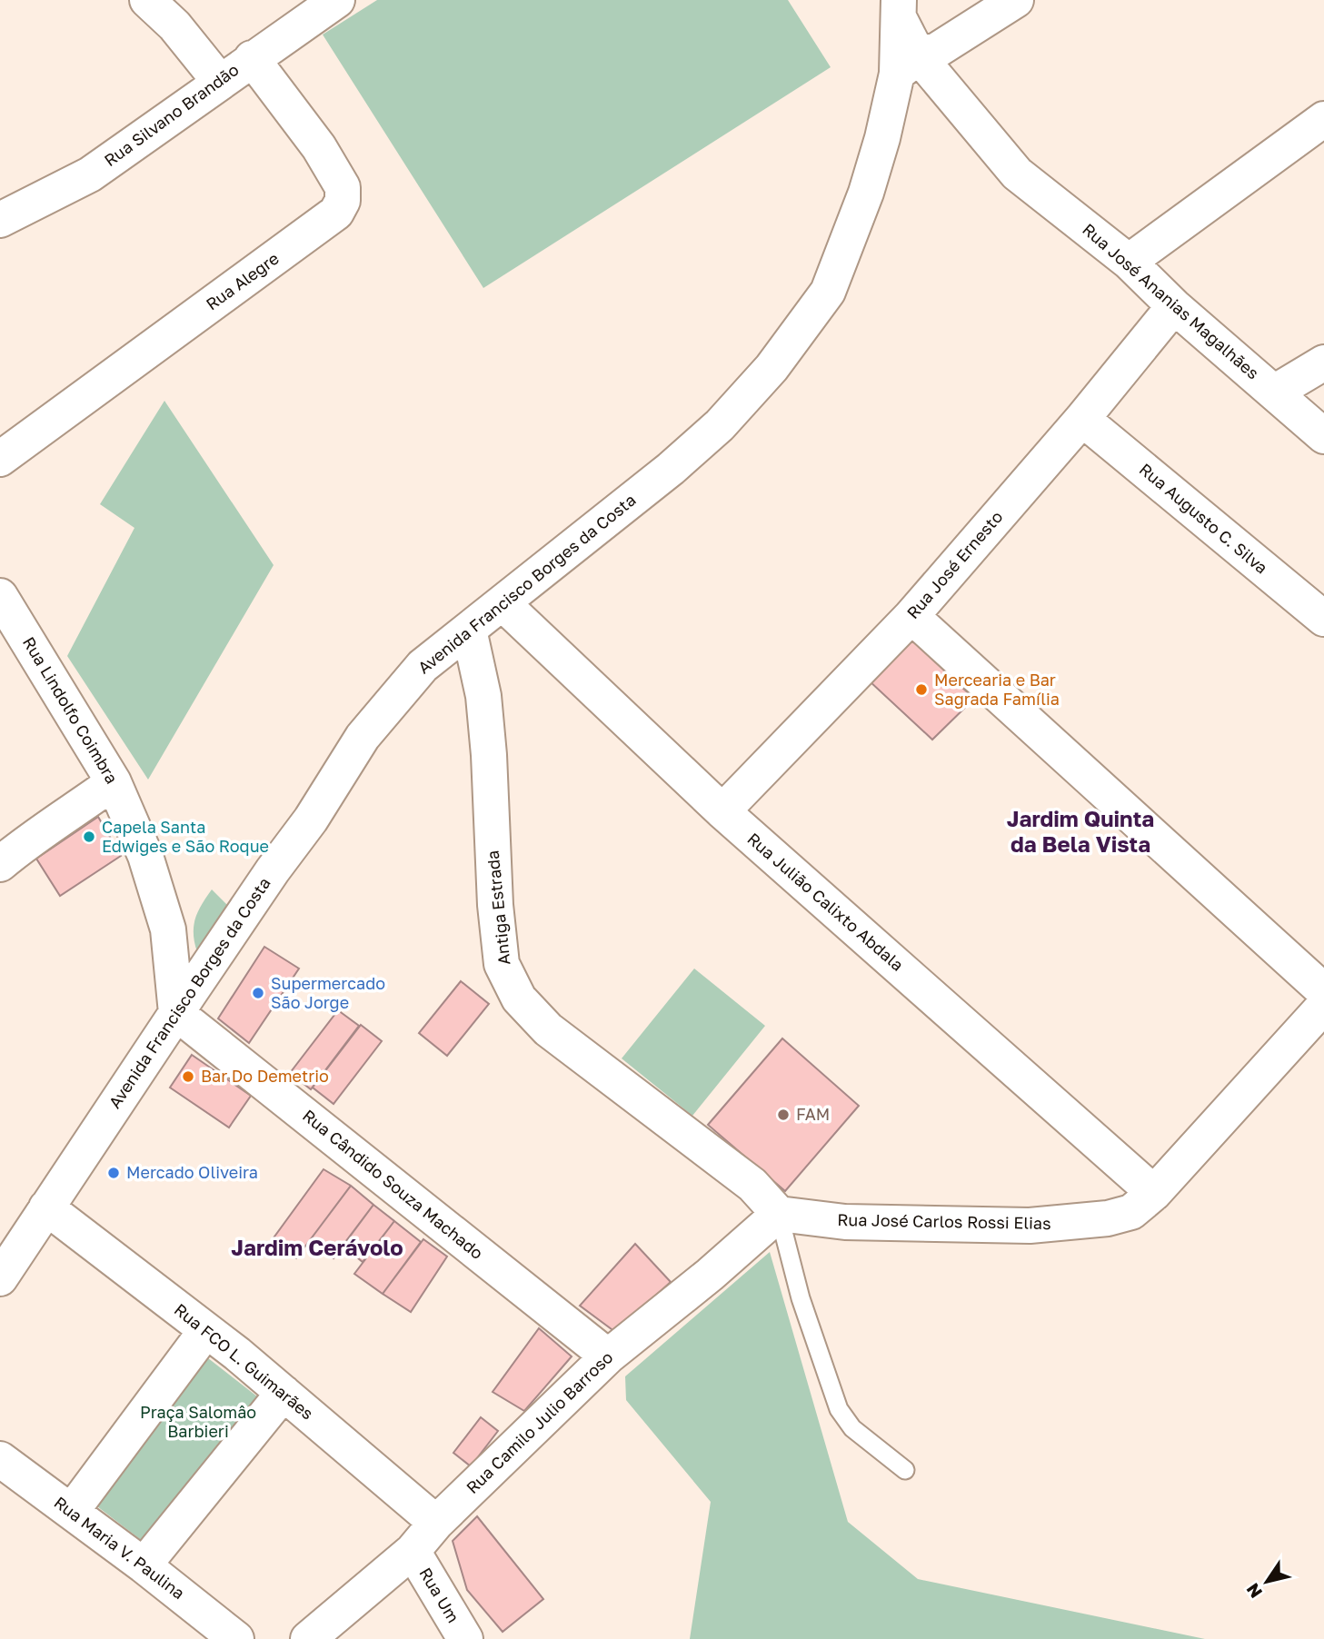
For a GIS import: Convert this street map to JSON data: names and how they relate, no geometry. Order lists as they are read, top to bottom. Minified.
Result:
{"streets":{"street":["Rua Silvano Brandão","Rua Alegre","Rua José Ananias Magalhães","Rua Augusto C. Silva","Rua José Ernesto","Avenida Francisco Borges da Costa","Rua Lindolfo Coimbra","Rua Julião Calixto Abdala","Antiga Estrada","Rua Cândido Souza Machado","Rua José Carlos Rossi Elias","Rua FCO L. Guimarães","Rua Camilo Julio Barroso","Rua Maria V. Paulina","Rua Um"]},"crossings":[["Rua Silvano Brandão","Rua Alegre"],["Rua José Ananias Magalhães","Rua José Ernesto"],["Rua José Ananias Magalhães","Avenida Francisco Borges da Costa"],["Rua Augusto C. Silva","Rua José Ernesto"],["Rua José Ernesto","Rua Julião Calixto Abdala"],["Avenida Francisco Borges da Costa","Rua Lindolfo Coimbra"],["Avenida Francisco Borges da Costa","Rua Julião Calixto Abdala"],["Avenida Francisco Borges da Costa","Antiga Estrada"],["Avenida Francisco Borges da Costa","Rua Cândido Souza Machado"],["Avenida Francisco Borges da Costa","Rua FCO L. Guimarães"],["Rua Lindolfo Coimbra","Rua Cândido Souza Machado"],["Rua Julião Calixto Abdala","Rua José Carlos Rossi Elias"],["Antiga Estrada","Rua José Carlos Rossi Elias"],["Antiga Estrada","Rua Camilo Julio Barroso"],["Rua Cândido Souza Machado","Rua Camilo Julio Barroso"],["Rua José Carlos Rossi Elias","Rua Camilo Julio Barroso"],["Rua FCO L. Guimarães","Rua Camilo Julio Barroso"],["Rua Camilo Julio Barroso","Rua Um"]],"districts":["Jardim Quinta da Bela Vista","Jardim Cerávolo"],"parks":["Praça Salomâo Barbieri"],"places":["Mercearia e Bar Sagrada Família","Capela Santa Edwiges e São Roque","Supermercado São Jorge","Bar Do Demetrio","FAM","Mercado Oliveira"],"north":"bottom left"}
